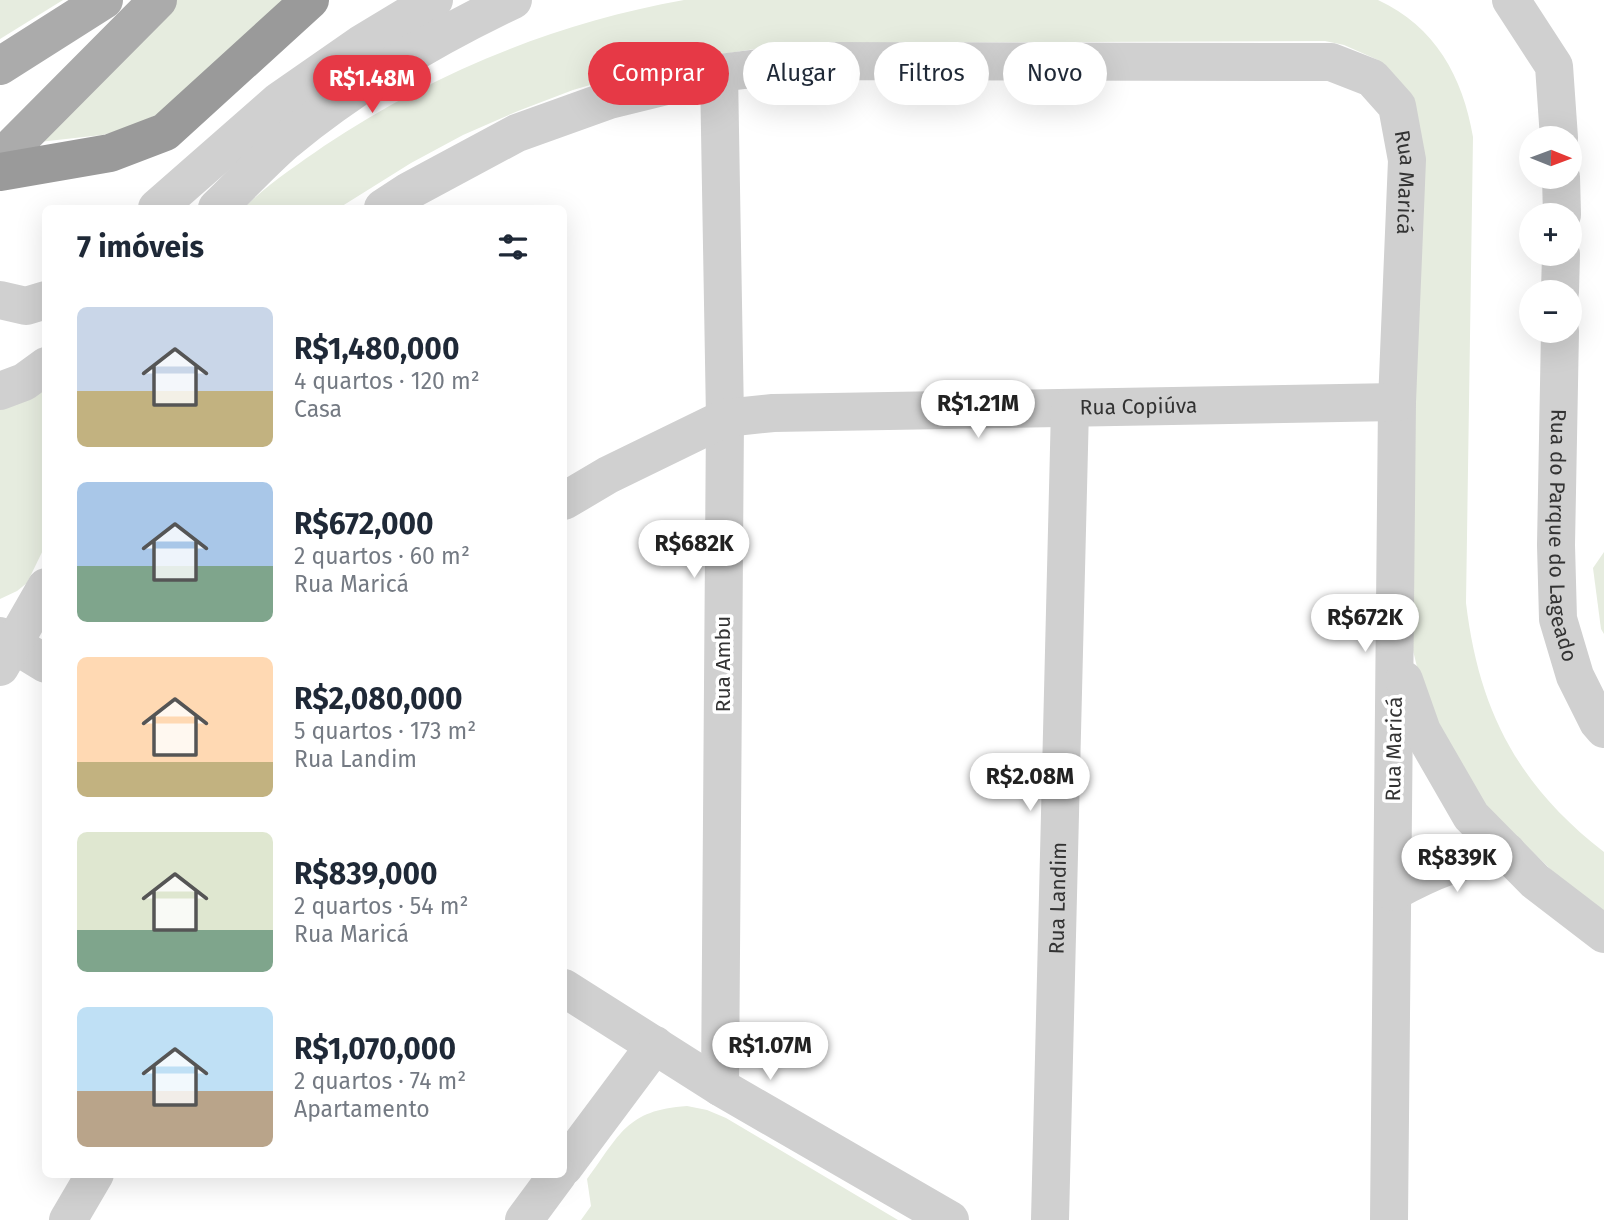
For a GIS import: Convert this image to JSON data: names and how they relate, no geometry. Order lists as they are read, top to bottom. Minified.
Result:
{"streets":{"street":["Rua Maricá","Rua Copiúva","Rua do Parque do Lageado","Rua Ambu","Rua Landim"]},"crossings":[["Rua Maricá","Rua Copiúva"],["Rua Copiúva","Rua Ambu"],["Rua Copiúva","Rua Landim"]],"north":"right","page":{"chip":["Comprar","Alugar","Filtros","Novo"],"price":["R$1.48M","R$1.21M","R$682K","R$672K","R$2.08M","R$839K","R$1.07M"],"map_buttons":["+","−"],"heading":"7 imóveis","list":[{"name":"R$1,480,000","note":"4 quartos · 120 m² · Casa"},{"name":"R$672,000","note":"2 quartos · 60 m² · Rua Maricá"},{"name":"R$2,080,000","note":"5 quartos · 173 m² · Rua Landim"},{"name":"R$839,000","note":"2 quartos · 54 m² · Rua Maricá"},{"name":"R$1,070,000","note":"2 quartos · 74 m² · Apartamento"}]}}
